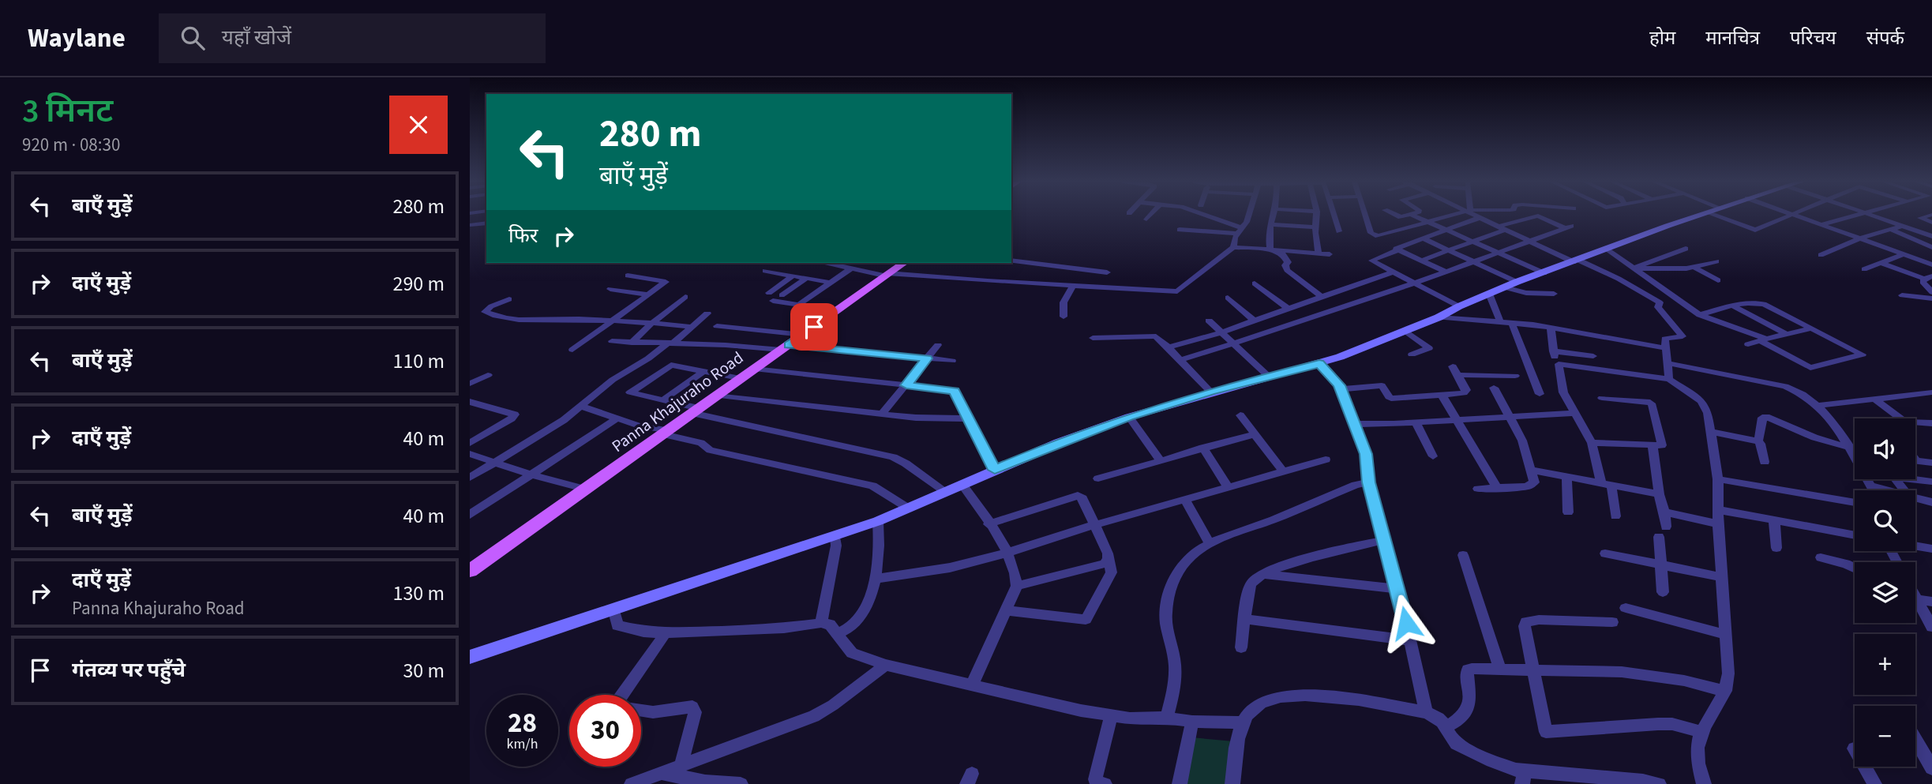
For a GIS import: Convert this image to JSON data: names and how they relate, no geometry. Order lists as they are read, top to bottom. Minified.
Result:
{"streets":{"main road":["Panna Khajuraho Road"]},"page":{"header":"Waylane","search":"यहाँ खोजें","nav":["होम","मानचित्र","परिचय","संपर्क"],"heading":["3 मिनट","920 m · 08:30"],"turn":["280 m","बाएँ मुड़ें"],"list":[{"name":"बाएँ मुड़ें","value":"280 m"},{"name":"दाएँ मुड़ें","value":"290 m"},{"name":"बाएँ मुड़ें","value":"110 m"},{"name":"दाएँ मुड़ें","value":"40 m"},{"name":"बाएँ मुड़ें","value":"40 m"},{"name":"दाएँ मुड़ें","note":"Panna Khajuraho Road","value":"130 m"},{"name":"गंतव्य पर पहुँचे","value":"30 m"}],"then":"फिर","map_buttons":["+","−"],"speed":"28 km/h","limit":"30"}}
